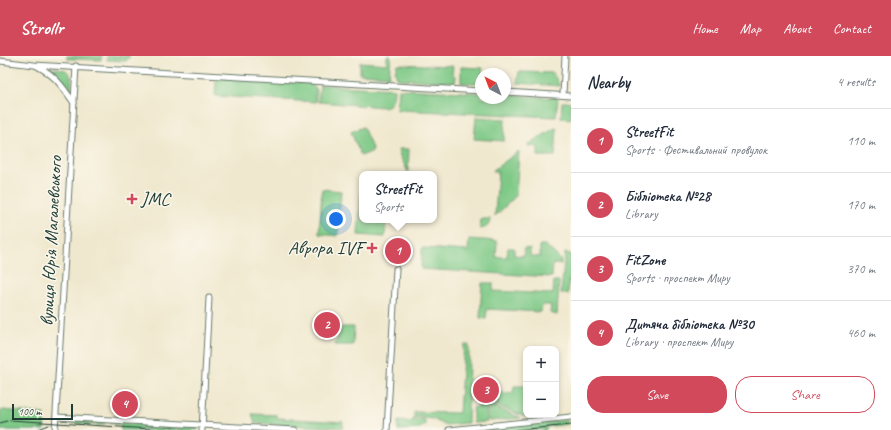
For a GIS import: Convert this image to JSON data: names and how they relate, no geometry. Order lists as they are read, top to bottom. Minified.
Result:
{"streets":{"street":["вулиця Юрія Магалевського"]},"places":{"health":["JMC","Аврора IVF"]},"scale_bar":"100 m","north":"top left","page":{"header":"Strollr","nav":["Home","Map","About","Contact"],"heading":["Nearby","4 results"],"list":[{"mark":"1","name":"StreetFit","note":"Sports · Фестивальний провулок","value":"110 m"},{"mark":"2","name":"Бібліотека №28","note":"Library","value":"170 m"},{"mark":"3","name":"FitZone","note":"Sports · проспект Миру","value":"370 m"},{"mark":"4","name":"Дитяча бібліотека №30","note":"Library · проспект Миру","value":"460 m"}],"popup":["StreetFit","Sports"],"pins":["1","2","3","4"],"map_buttons":["+","−"],"buttons":["Save","Share"],"scale":"100 m"}}
